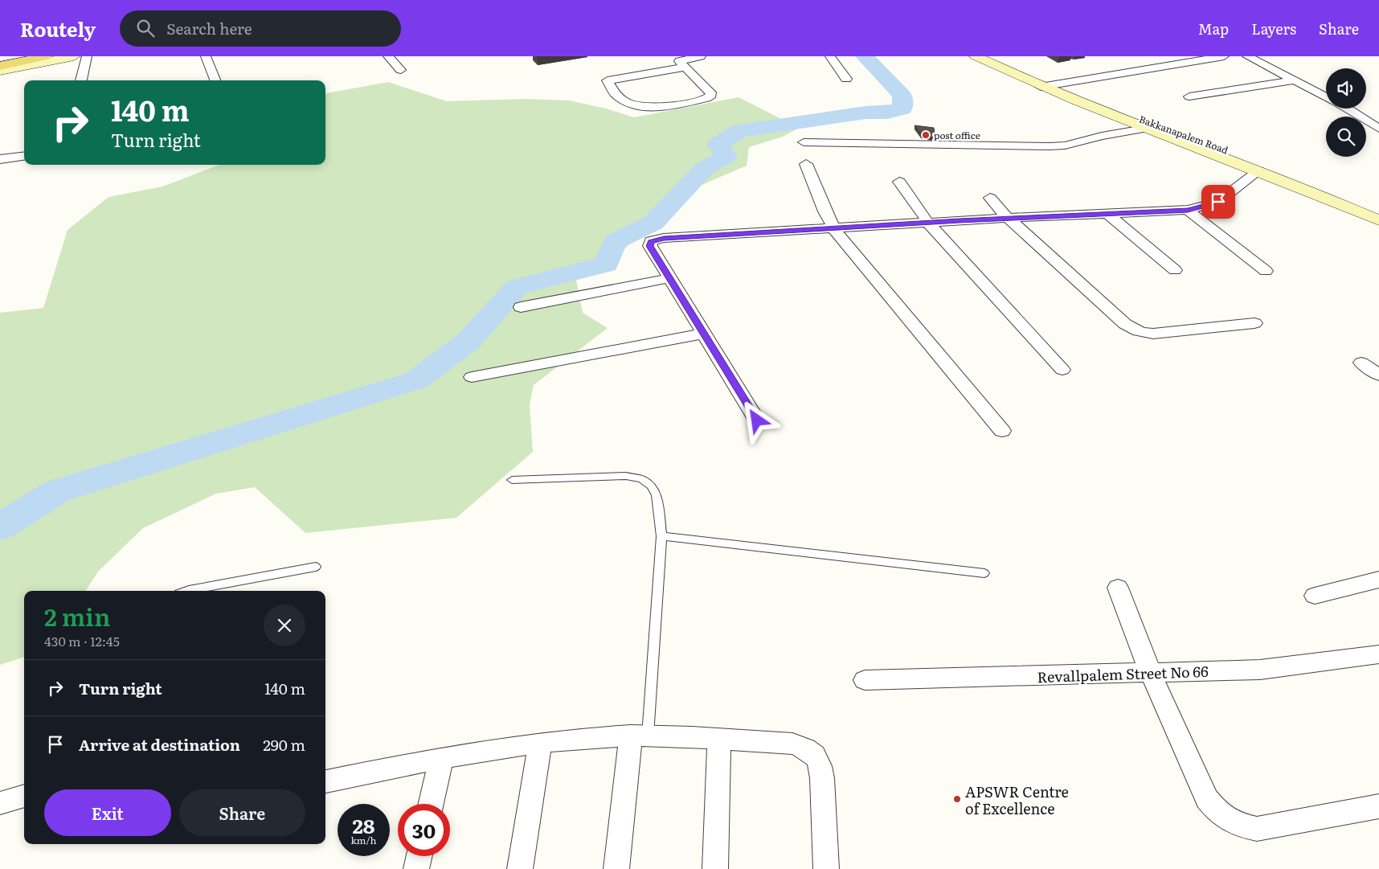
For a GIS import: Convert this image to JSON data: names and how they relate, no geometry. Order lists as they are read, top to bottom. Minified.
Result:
{"streets":{"street":["Bakkanapalem Road","Revallpalem Street No 66"]},"places":["post office","APSWR Centre of Excellence"],"page":{"header":"Routely","search":"Search here","nav":["Map","Layers","Share"],"turn":["140 m","Turn right"],"heading":["2 min","430 m · 12:45"],"list":[{"name":"Turn right","value":"140 m"},{"name":"Arrive at destination","value":"290 m"}],"buttons":["Exit","Share"],"speed":"28 km/h","limit":"30"}}
